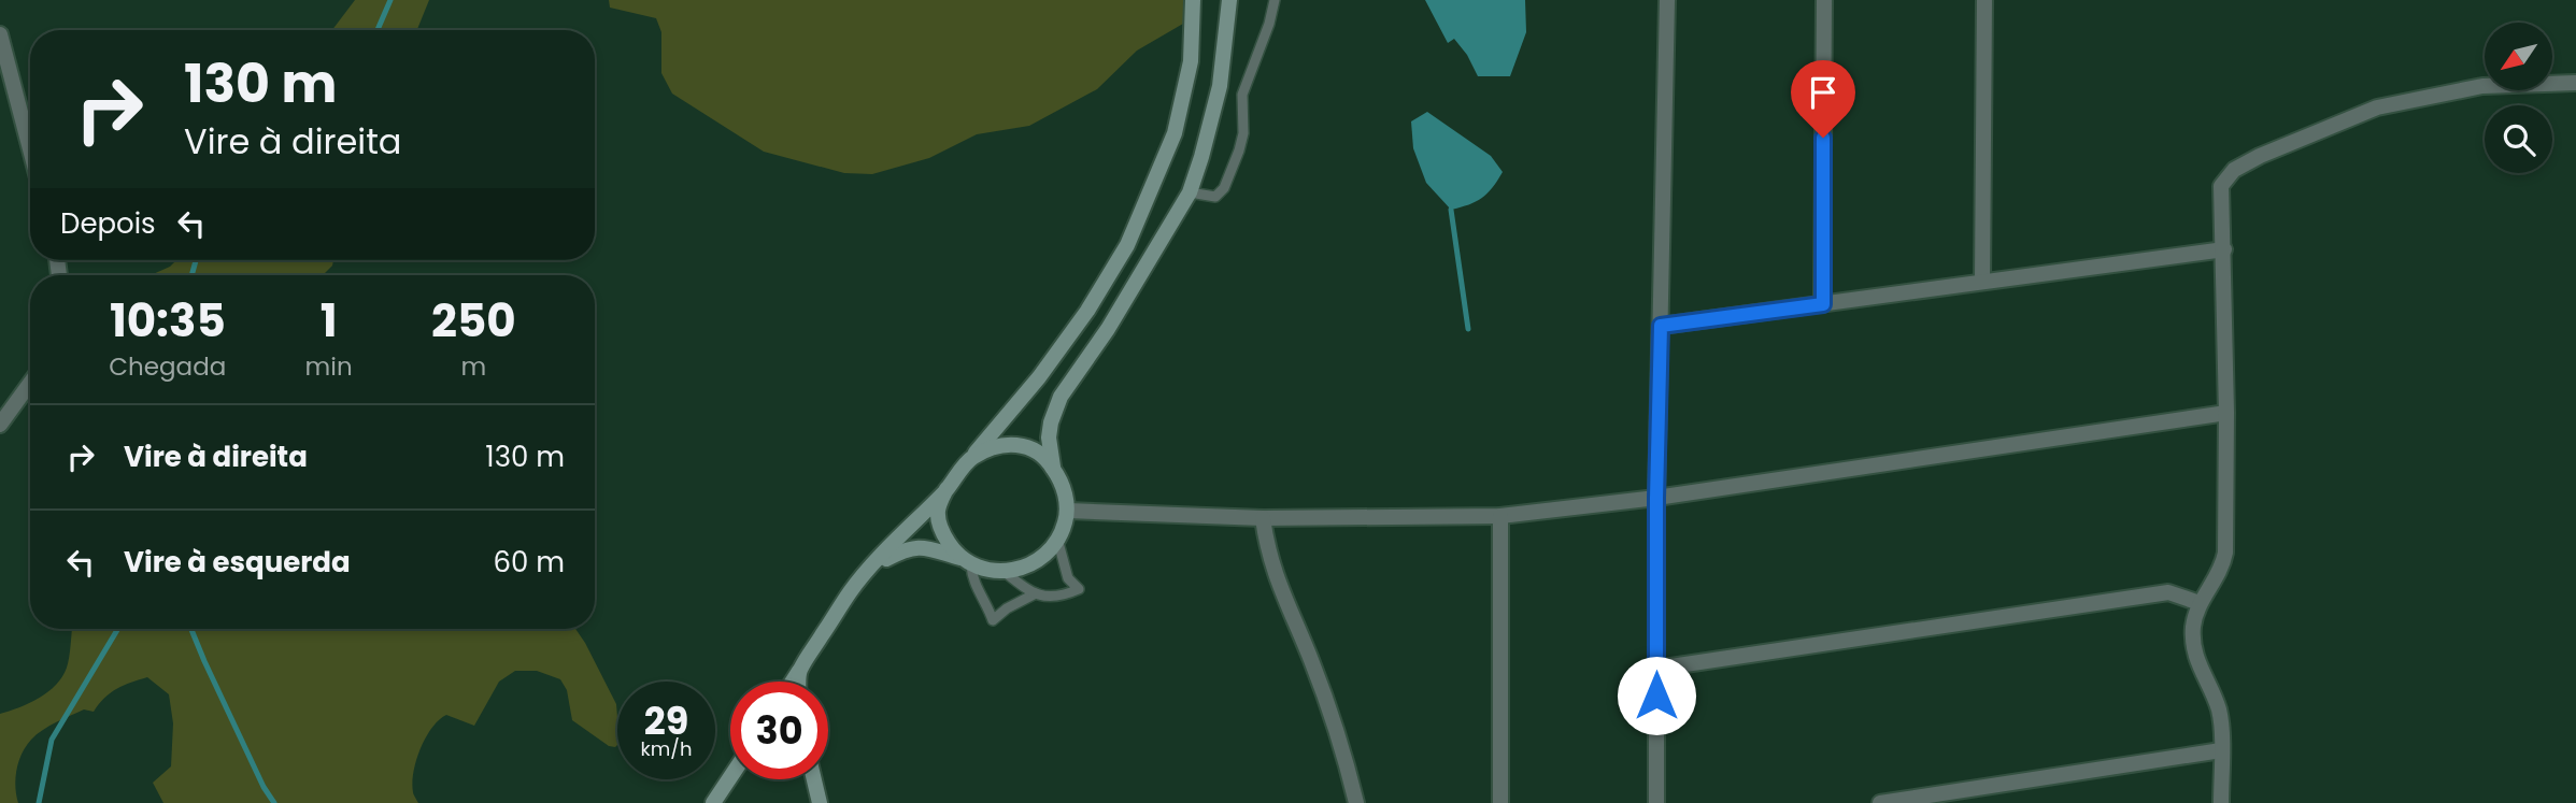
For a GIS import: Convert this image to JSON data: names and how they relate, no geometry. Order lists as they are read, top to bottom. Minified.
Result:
{"north":"bottom left","page":{"turn":["130 m","Vire à direita"],"then":"Depois","eta":["10:35","Chegada","1","min","250","m"],"list":[{"name":"Vire à direita","value":"130 m"},{"name":"Vire à esquerda","value":"60 m"}],"speed":"29 km/h","limit":"30"}}
